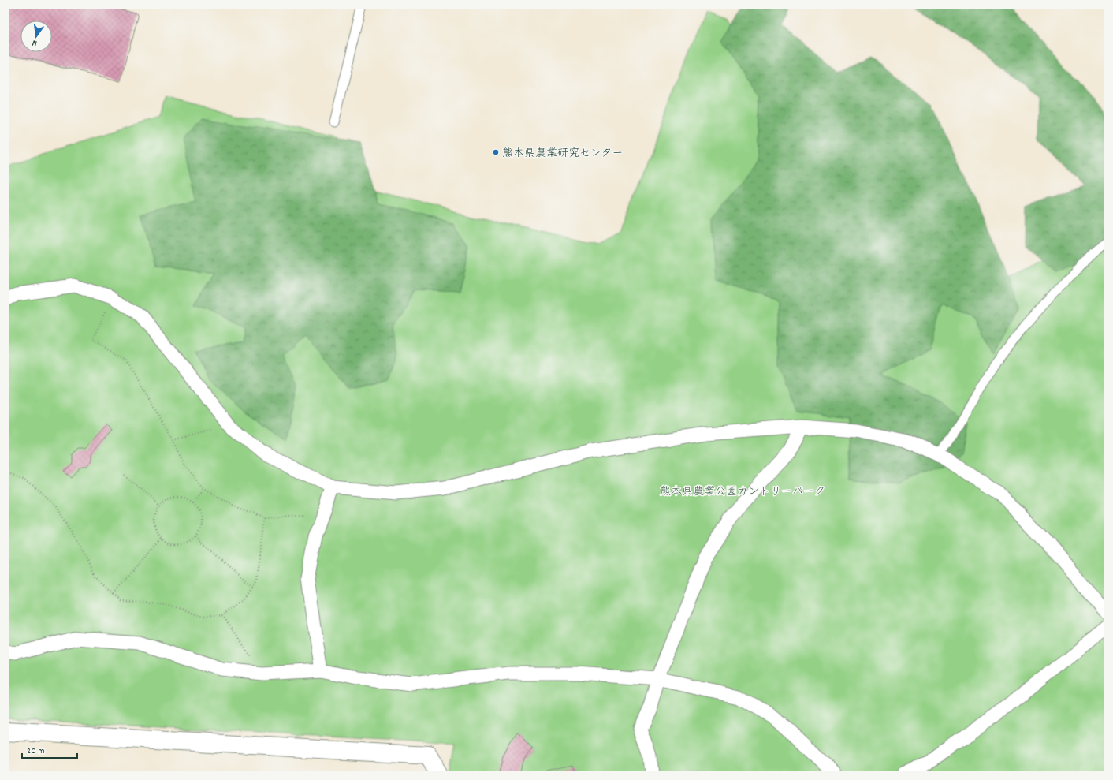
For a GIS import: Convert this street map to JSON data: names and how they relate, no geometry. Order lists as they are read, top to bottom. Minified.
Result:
{"parks":["熊本県農業公園カントリーパーク"],"places":["熊本県農業研究センター"],"scale_bar":"20 m","north":"bottom"}
